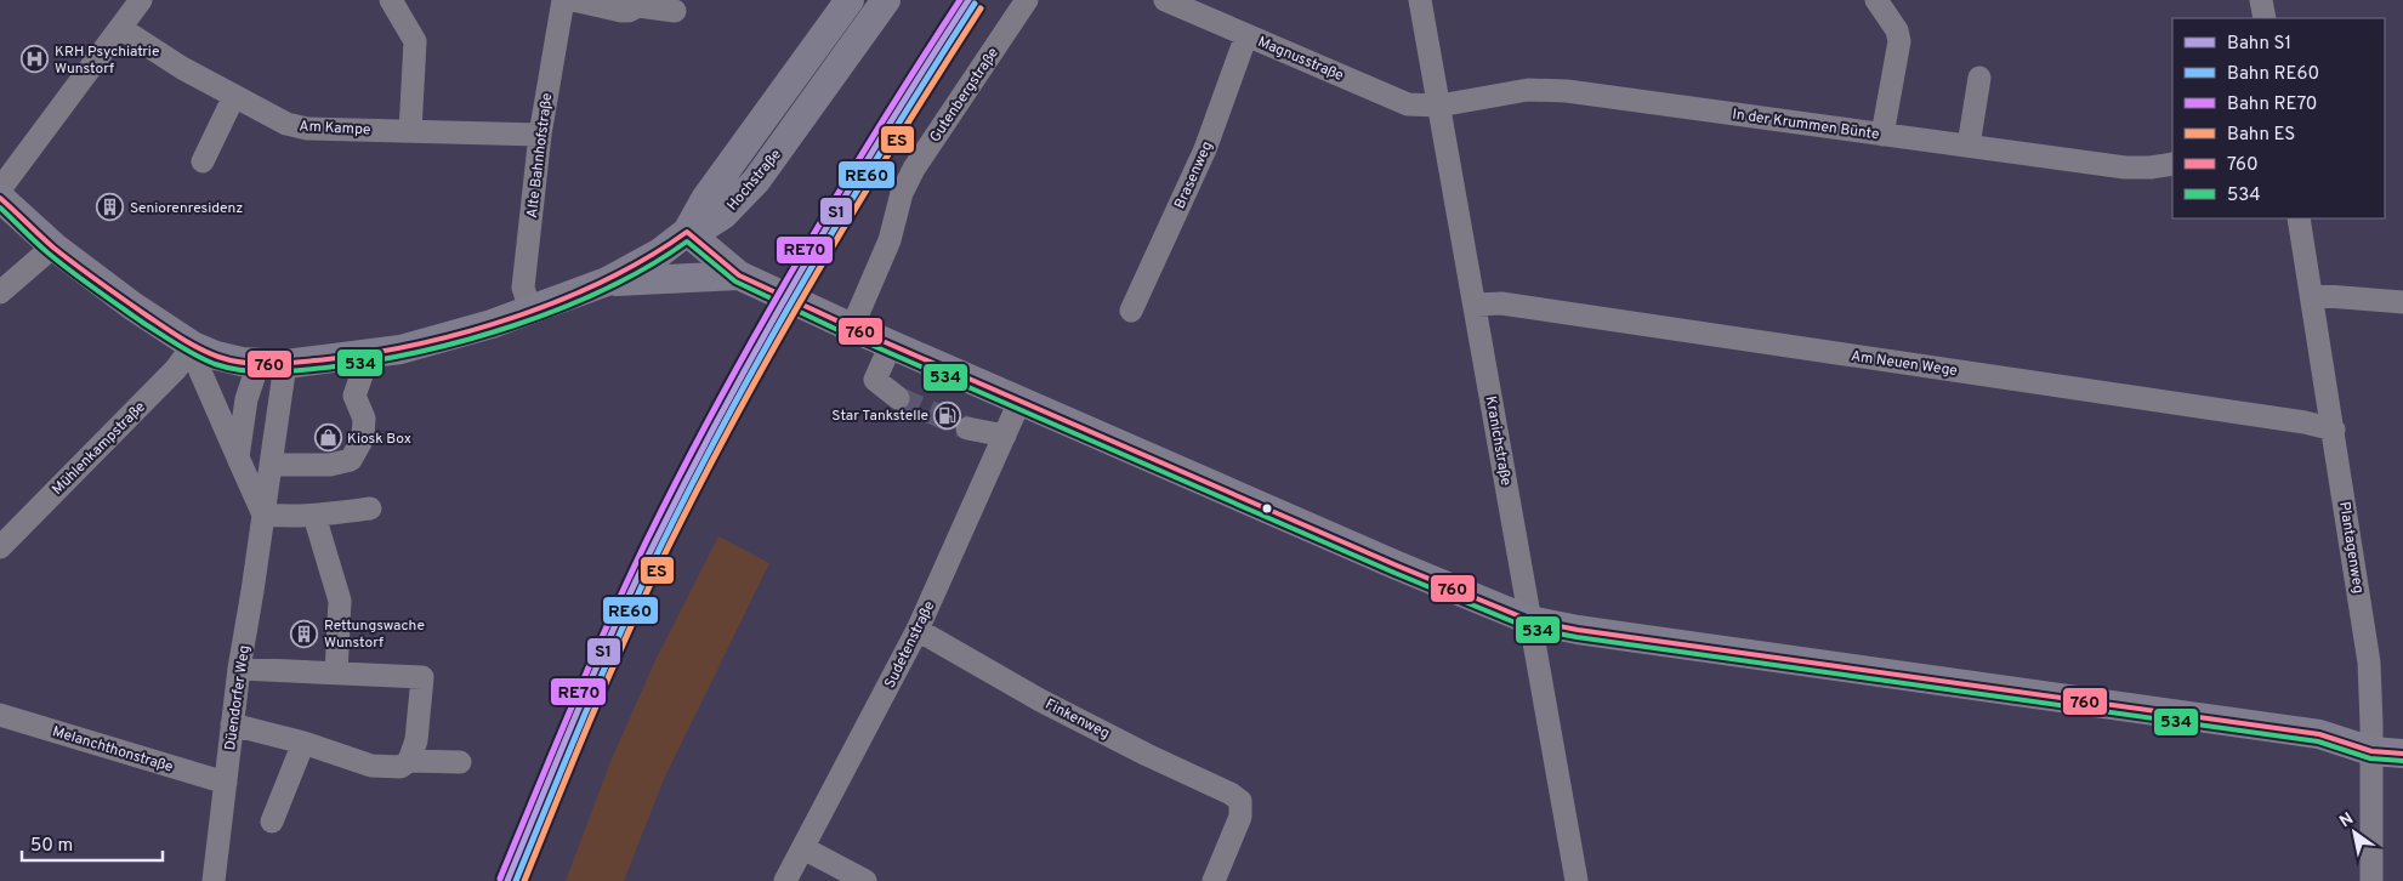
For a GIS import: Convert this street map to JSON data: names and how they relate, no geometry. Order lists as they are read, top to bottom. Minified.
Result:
{"streets":{"main road":["Hochstraße"],"street":["Magnusstraße","Gutenbergstraße","In der Krummen Bünte","Am Kampe","Alte Bahnhofstraße","Brasenweg","Am Neuen Wege","Kranichstraße","Mühlenkampstraße","Plantagenweg","Sudetenstraße","Düendorfer Weg","Finkenweg","Melanchthonstraße"]},"crossings":[["Magnusstraße","In der Krummen Bünte"],["Magnusstraße","Brasenweg"],["Magnusstraße","Kranichstraße"],["In der Krummen Bünte","Kranichstraße"],["Am Kampe","Alte Bahnhofstraße"],["Am Neuen Wege","Kranichstraße"],["Am Neuen Wege","Plantagenweg"],["Sudetenstraße","Finkenweg"],["Düendorfer Weg","Melanchthonstraße"]],"places":{"hospital":["KRH Psychiatrie Wunstorf"],"building":["Seniorenresidenz","Rettungswache Wunstorf"],"fuel station":["Star Tankstelle"],"shop":["Kiosk Box"]},"lines":["rail line S1","rail line RE70","rail line RE60","rail line ES","transit line 760","transit line 534"],"legend":["Bahn S1","Bahn RE60","Bahn RE70","Bahn ES","760","534"],"scale_bar":"50 m","north":"top left"}
